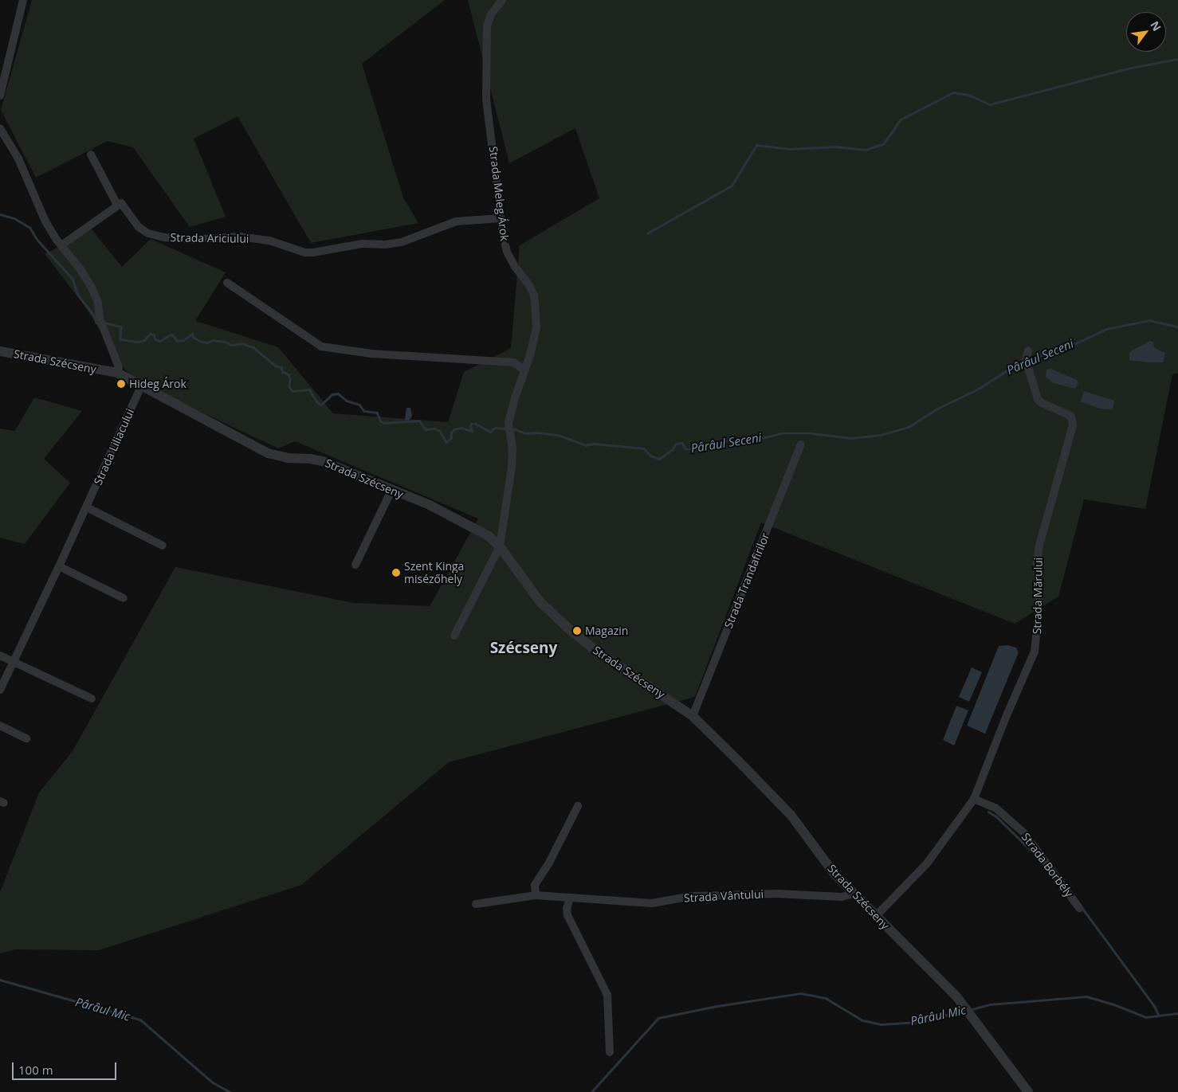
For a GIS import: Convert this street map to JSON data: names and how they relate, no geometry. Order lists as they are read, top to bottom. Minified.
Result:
{"streets":{"street":["Strada Meleg Árok","Strada Ariciului","Strada Szécseny","Strada Liliacului","Strada Trandafirilor","Strada Mărului","Strada Borbély","Strada Vântului"]},"crossings":[["Strada Meleg Árok","Strada Ariciului"],["Strada Meleg Árok","Strada Szécseny"],["Strada Szécseny","Strada Liliacului"],["Strada Szécseny","Strada Trandafirilor"],["Strada Szécseny","Strada Mărului"],["Strada Szécseny","Strada Vântului"],["Strada Mărului","Strada Borbély"]],"districts":["Szécseny"],"water":["Pârâul Seceni","Pârâul Mic"],"places":["Hideg Árok","Szent Kinga misézőhely","Magazin"],"scale_bar":"100 m","north":"top right"}
